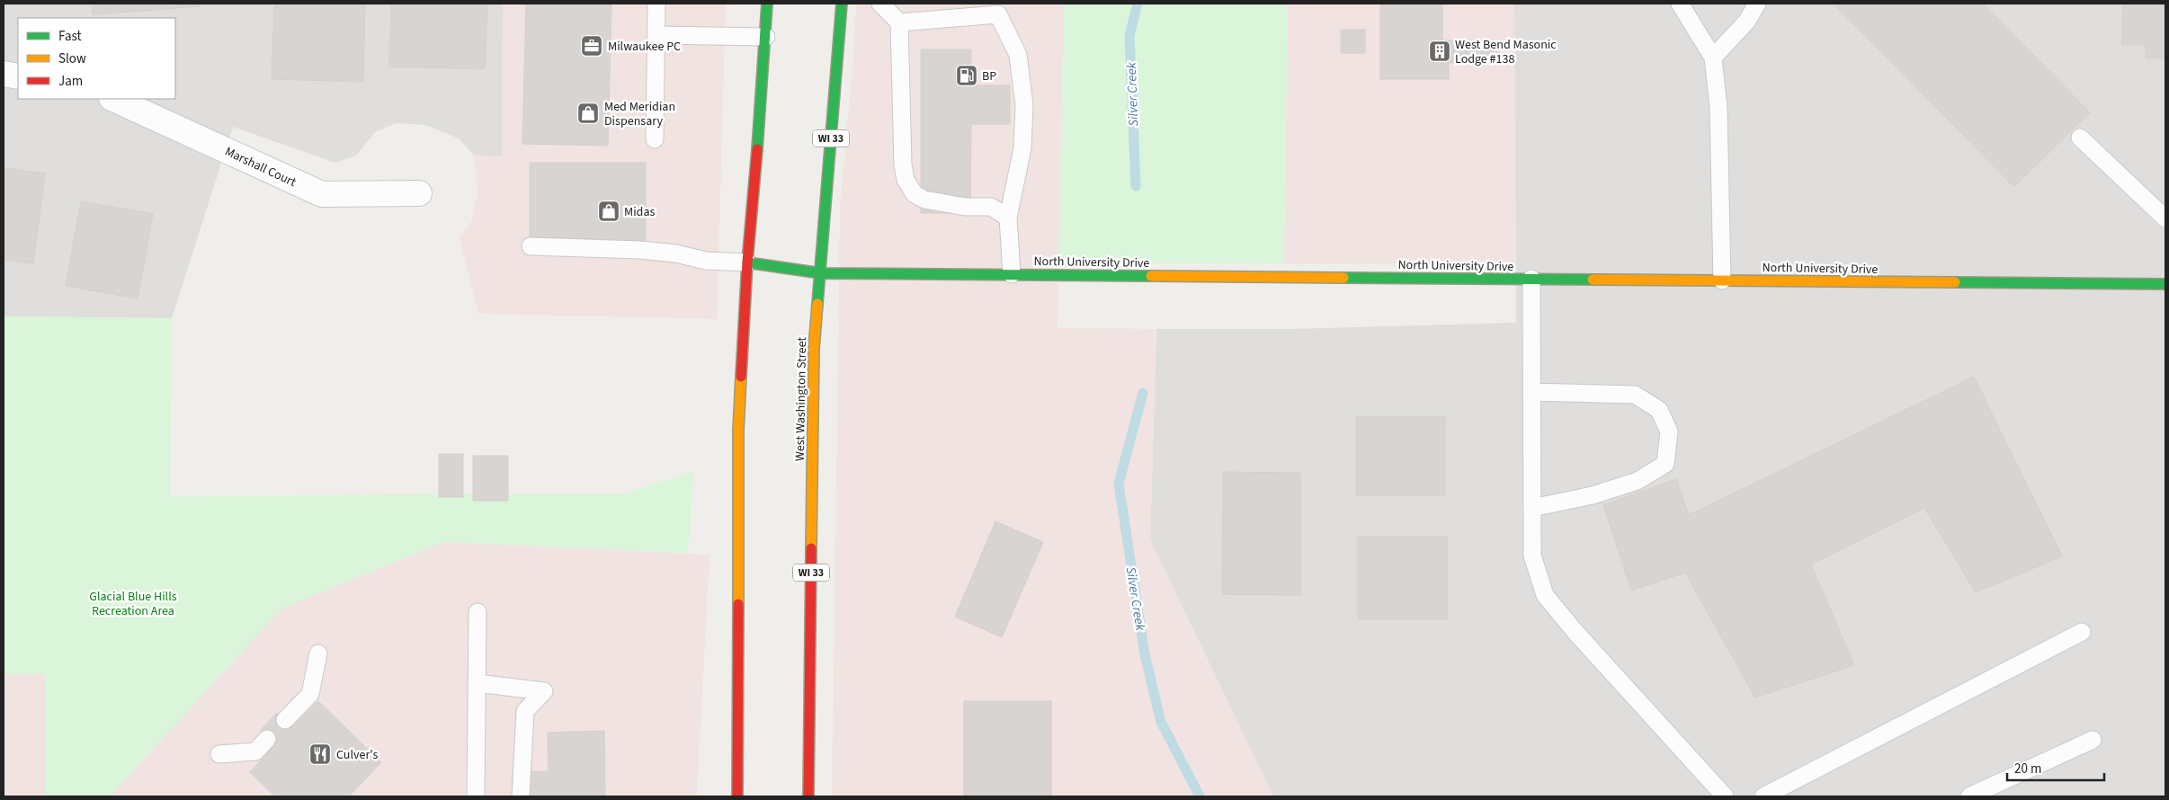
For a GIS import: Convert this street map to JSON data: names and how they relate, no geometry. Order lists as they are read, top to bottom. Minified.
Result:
{"streets":{"main road":["WI 33","North University Drive","West Washington Street"],"street":["Marshall Court"]},"crossings":[["North University Drive","West Washington Street"]],"water":["Silver Creek"],"parks":["Glacial Blue Hills Recreation Area"],"places":{"office":["Milwaukee PC"],"building":["West Bend Masonic Lodge #138"],"fuel station":["BP"],"shop":["Med Meridian Dispensary","Midas"],"restaurant":["Culver's"]},"legend":["Fast","Slow","Jam"],"scale_bar":"20 m"}
